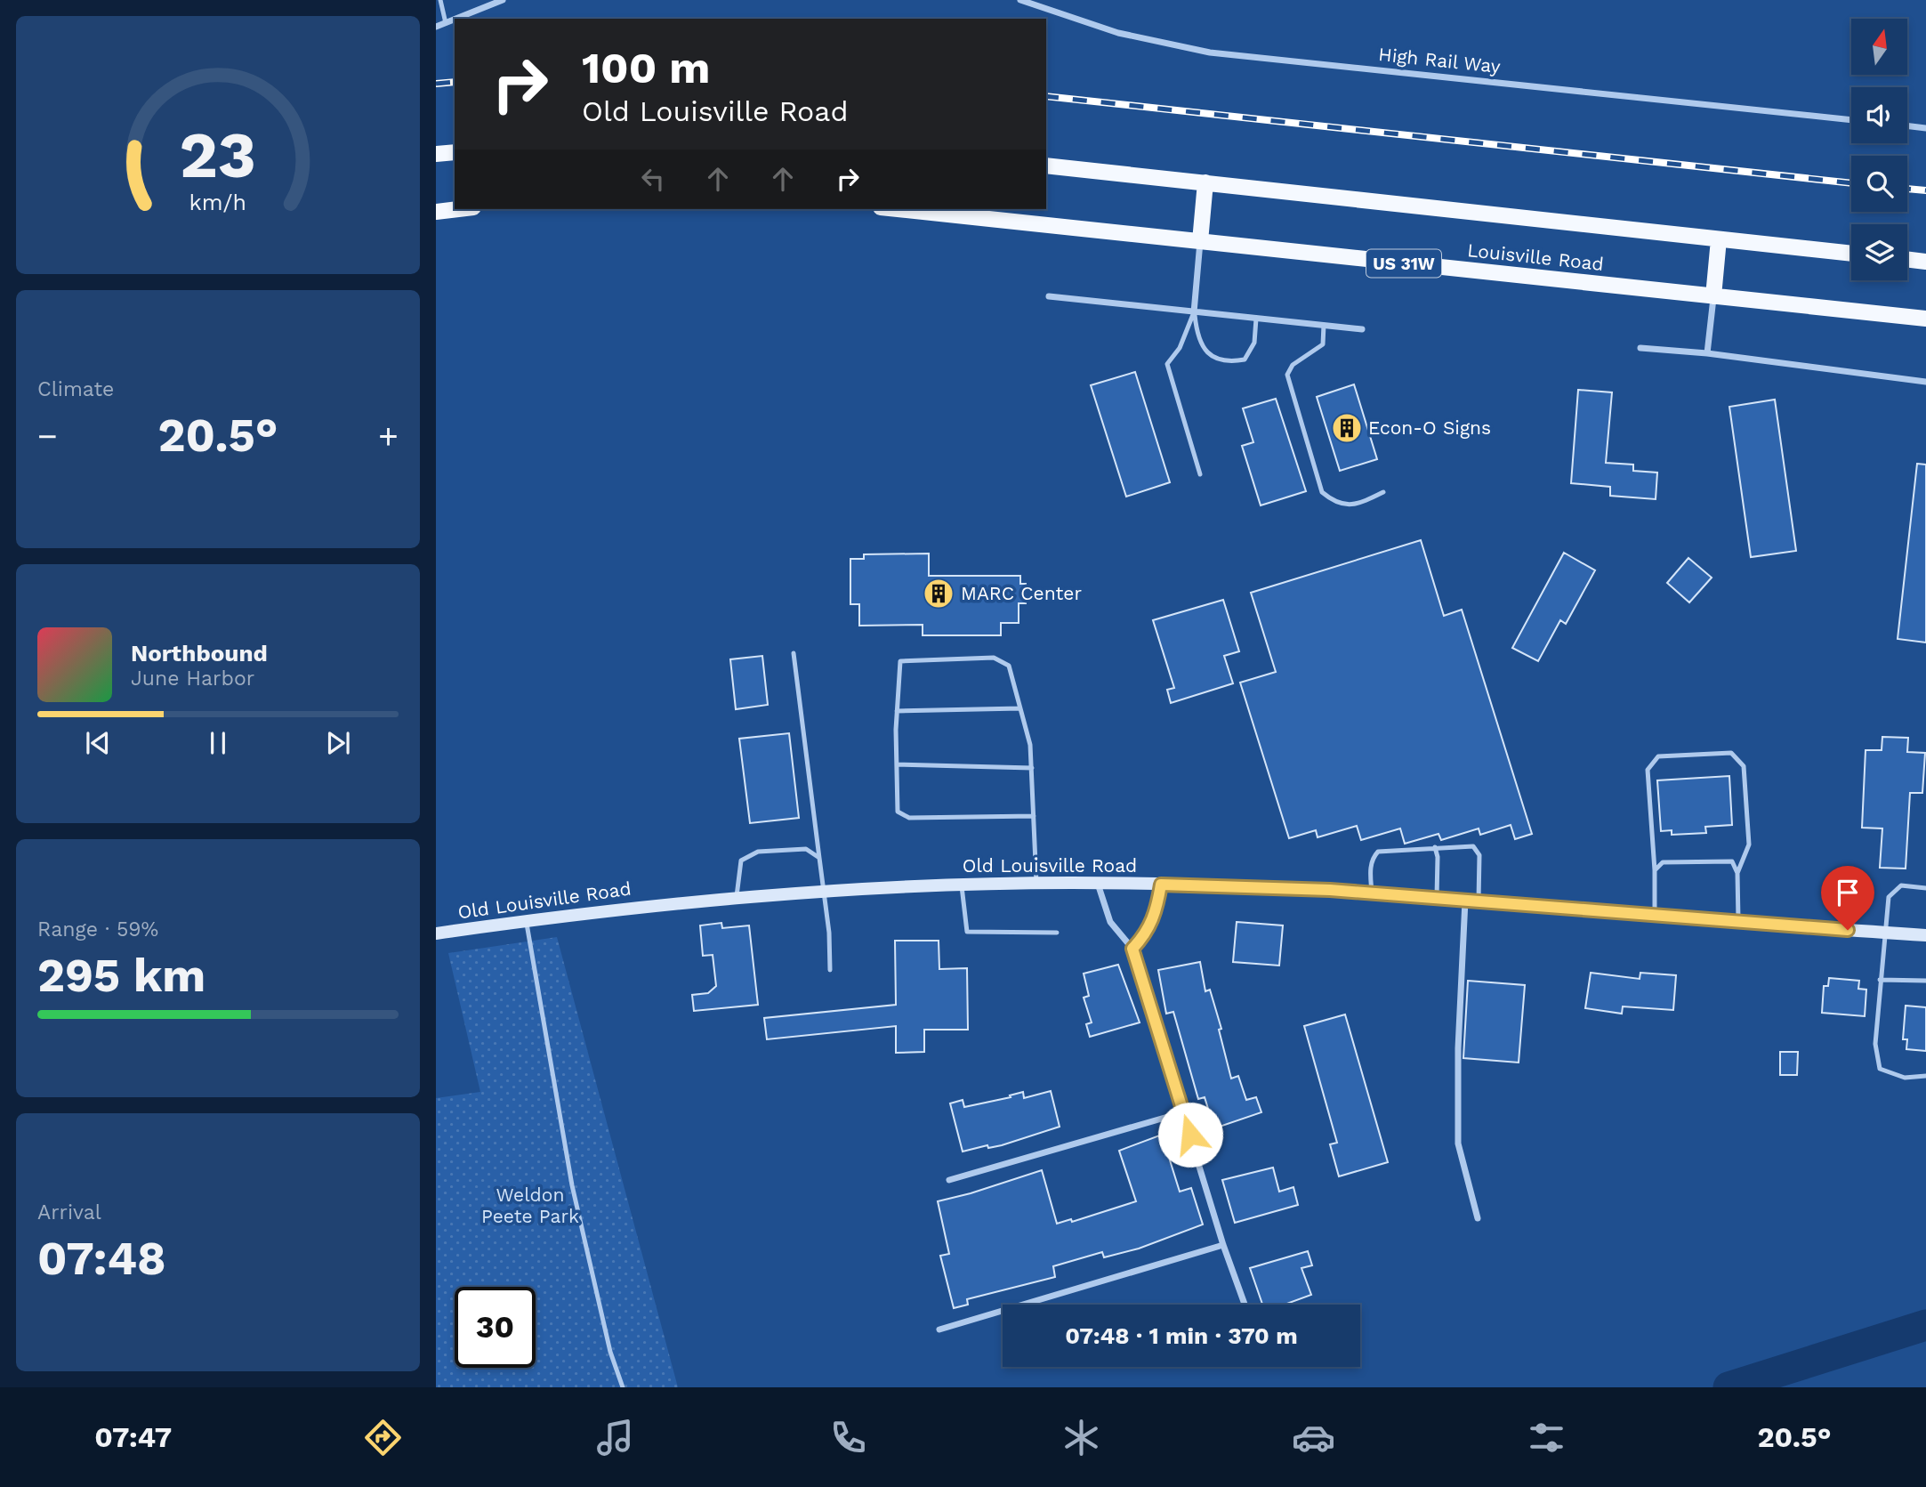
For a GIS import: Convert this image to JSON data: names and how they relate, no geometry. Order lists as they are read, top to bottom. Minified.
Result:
{"streets":{"main road":["Louisville Road","US 31W"],"street":["High Rail Way","Old Louisville Road"]},"parks":["Weldon Peete Park"],"places":{"building":["Econ-O Signs","MARC Center"]},"north":"top","page":{"turn":["100 m","Old Louisville Road"],"tile":["Climate",["Range · 59%","295 km"],["Arrival","07:48"]],"heat":["−","20.5°","+"],"song":["Northbound","June Harbor"],"limit":"30","trip":"07:48 · 1 min · 370 m","tabs":["07:47","20.5°"],"gauge":["23","km/h"]}}
